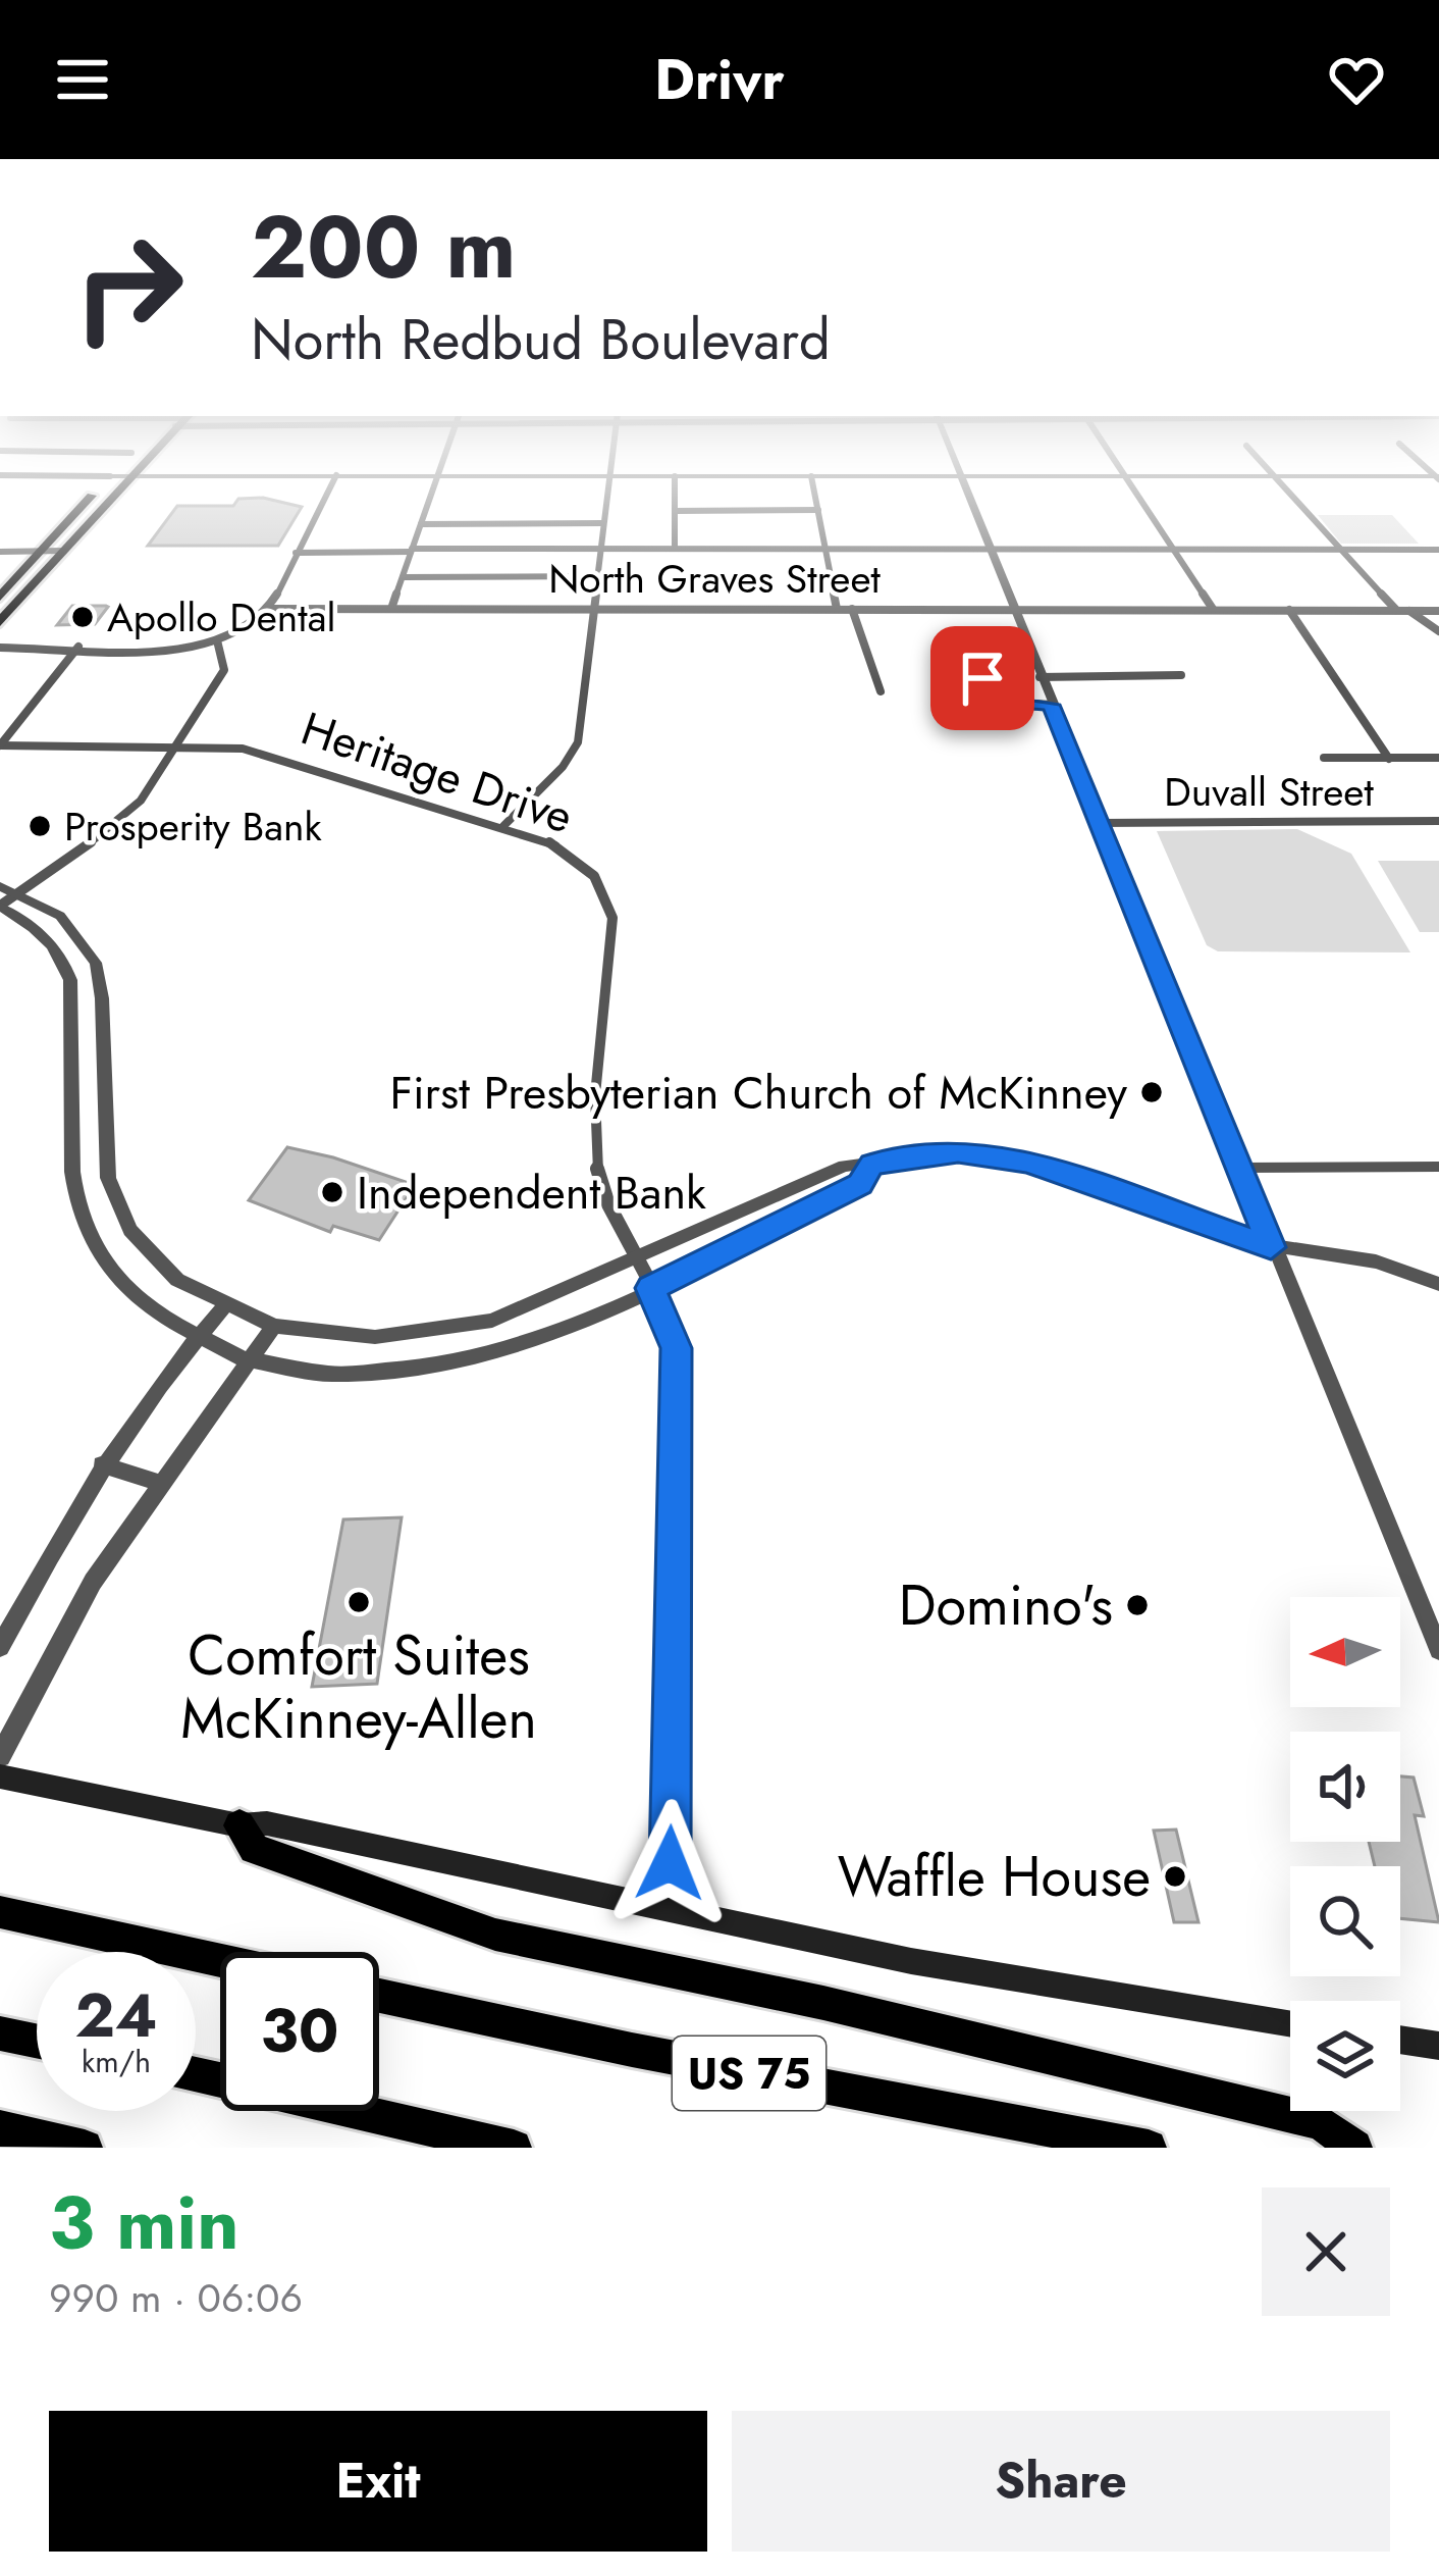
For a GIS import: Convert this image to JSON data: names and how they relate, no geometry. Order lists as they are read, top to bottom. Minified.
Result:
{"streets":{"highway":["US 75"],"street":["North Graves Street","Heritage Drive","Duvall Street"]},"places":["Apollo Dental","Prosperity Bank","First Presbyterian Church of McKinney","Independent Bank","Comfort Suites McKinney-Allen","Domino's","Waffle House"],"north":"left","page":{"header":"Drivr","turn":["200 m","North Redbud Boulevard"],"speed":"24 km/h","limit":"30","heading":["3 min","990 m · 06:06"],"buttons":["Exit","Share"]}}
